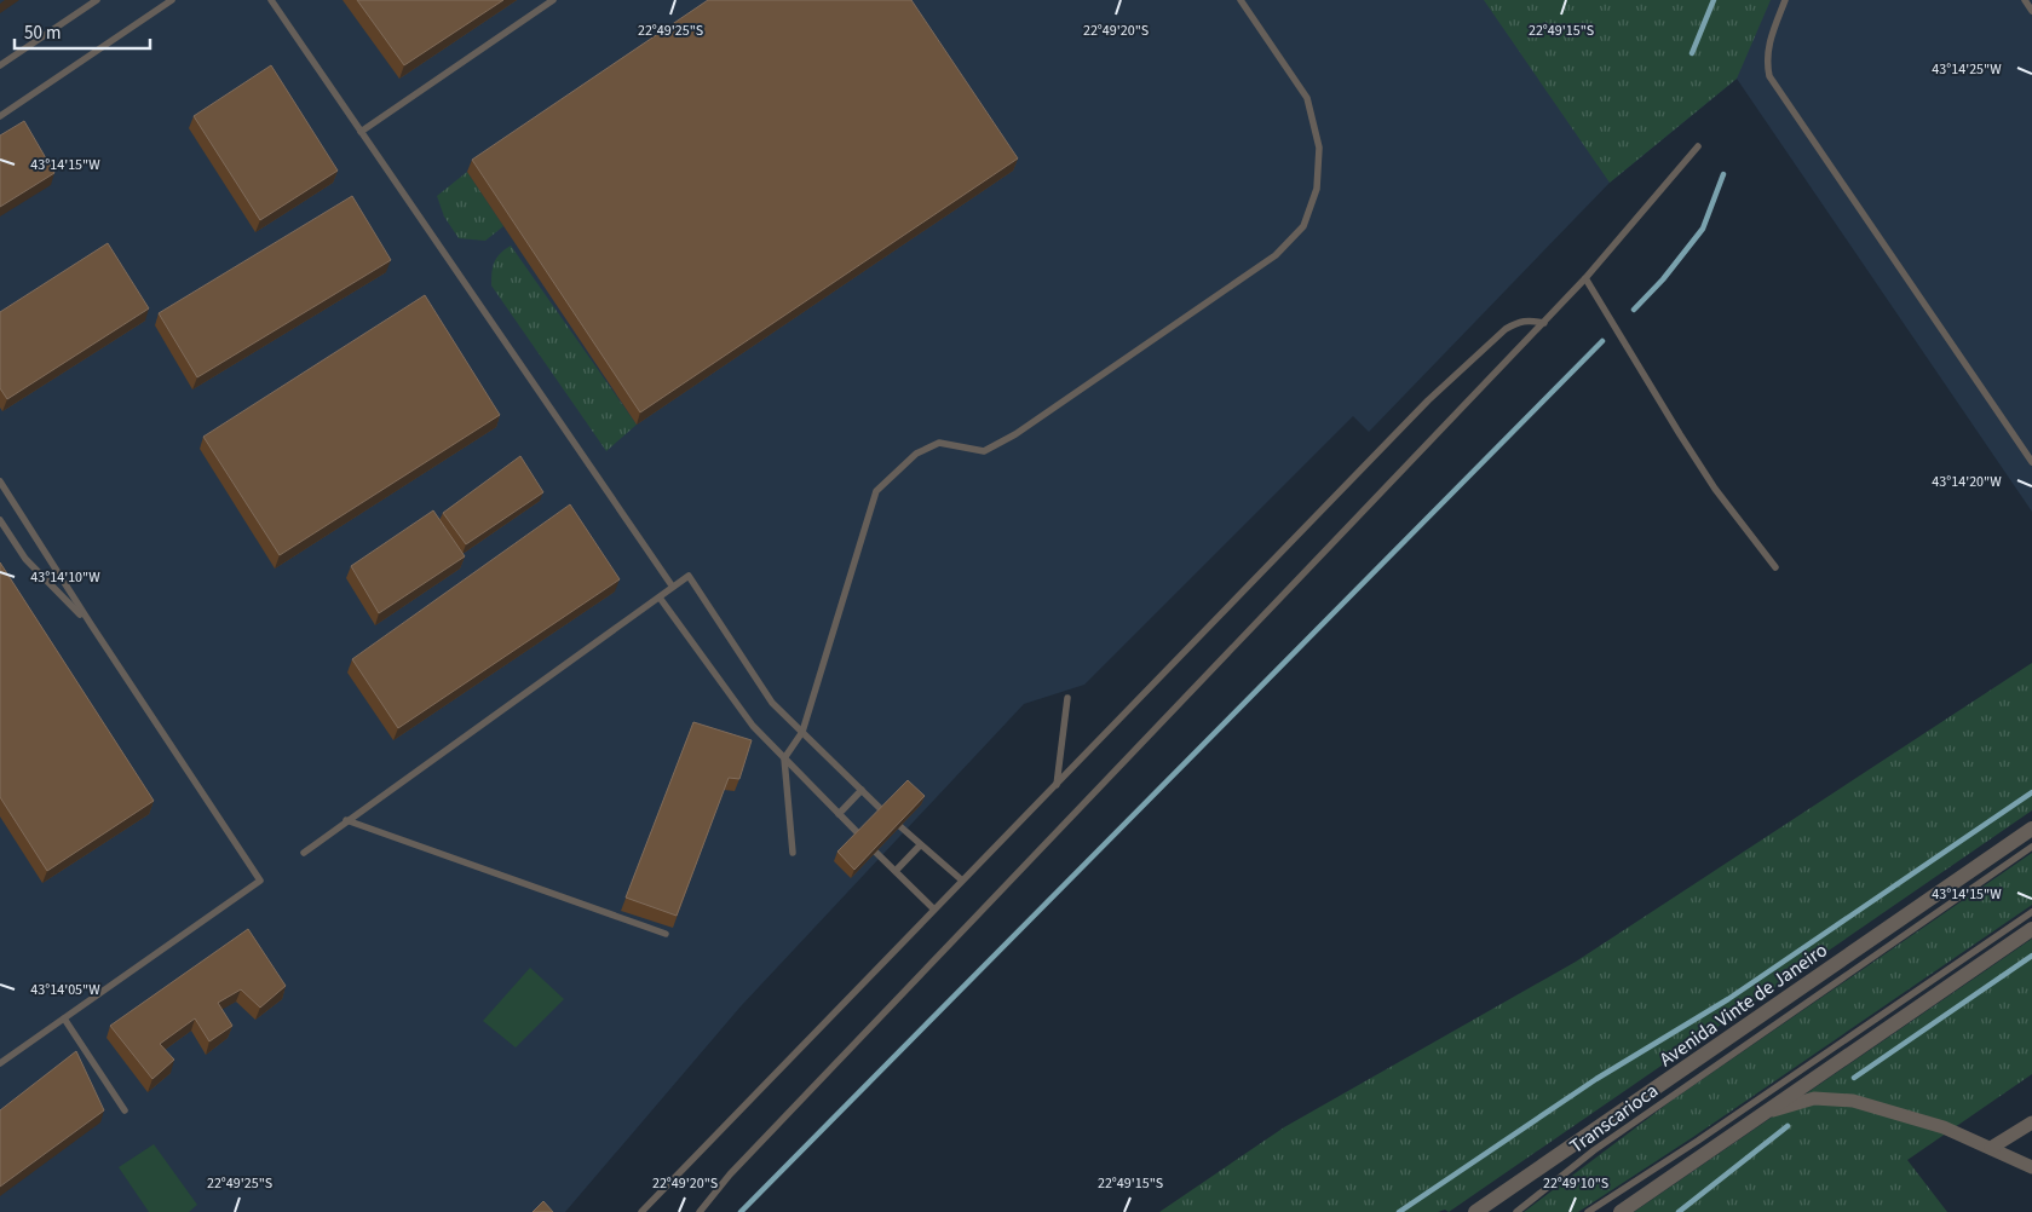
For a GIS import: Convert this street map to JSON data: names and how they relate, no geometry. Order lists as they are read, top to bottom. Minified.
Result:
{"streets":{"street":["Avenida Vinte de Janeiro"],"lane":["Transcarioca"]},"scale_bar":"50 m","coordinates":["22°49'25\"S","22°49'20\"S","22°49'15\"S","43°14'25\"W","43°14'15\"W","43°14'20\"W","43°14'10\"W","43°14'05\"W","22°49'10\"S"]}
